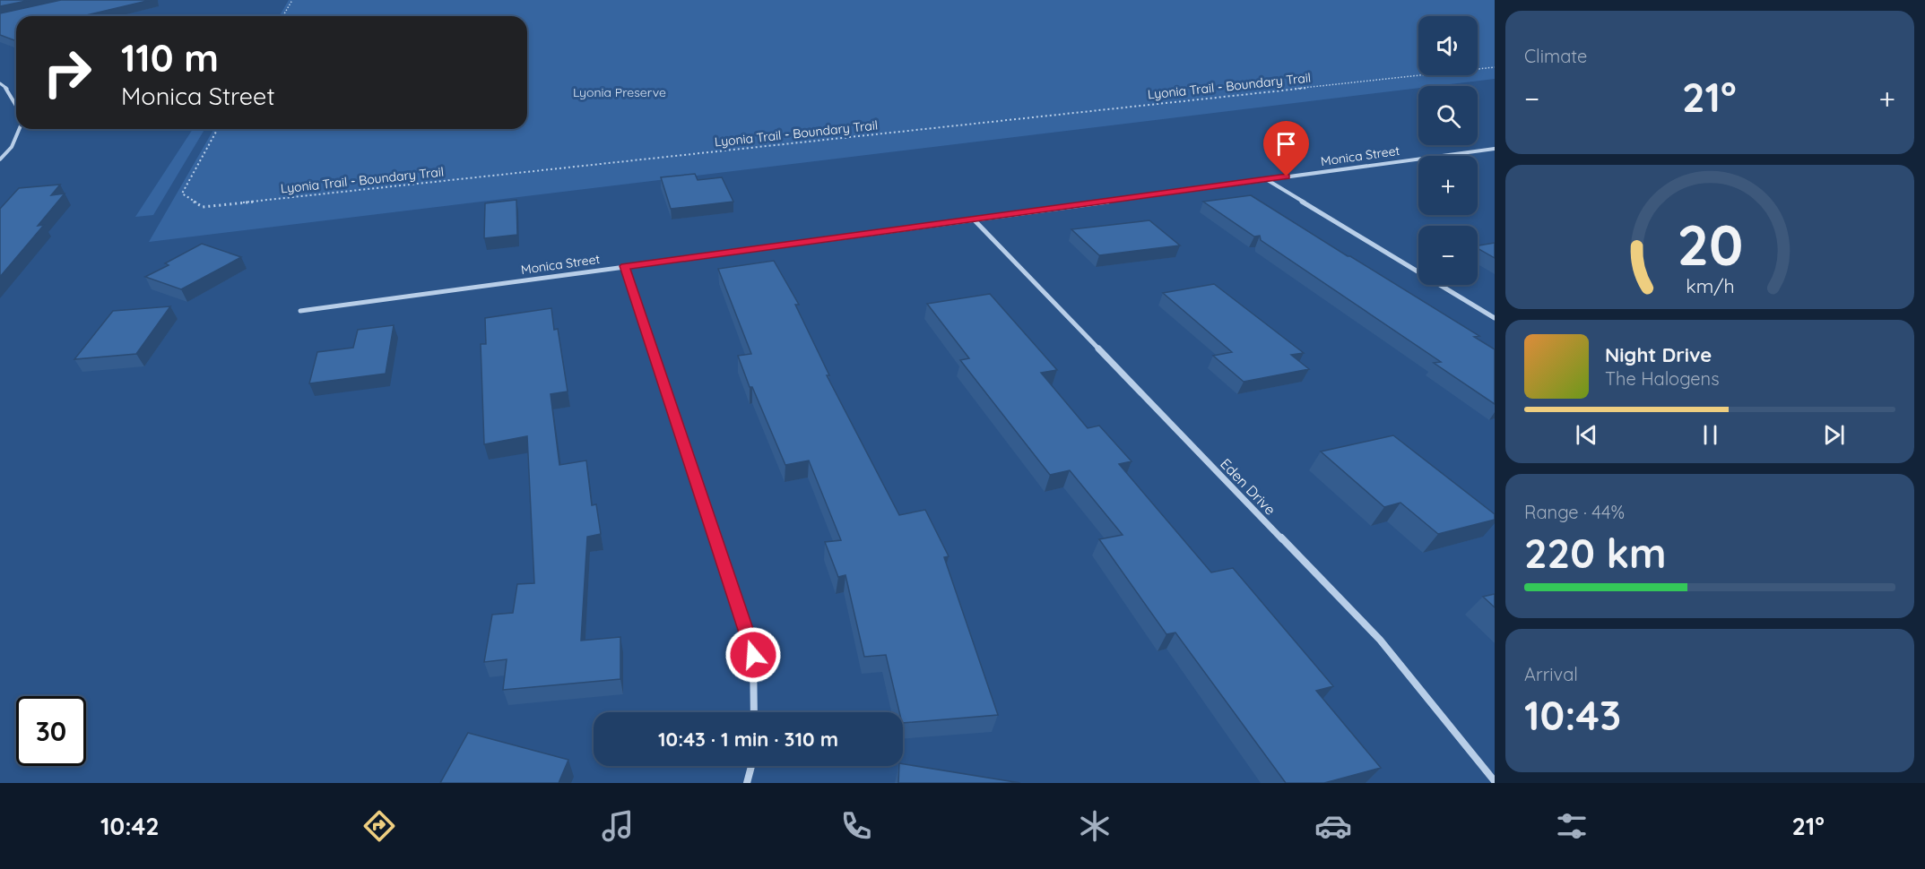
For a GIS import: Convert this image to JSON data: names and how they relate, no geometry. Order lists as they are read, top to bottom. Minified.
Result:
{"streets":{"street":["Monica Street","Eden Drive"],"path":["Lyonia Trail - Boundary Trail"]},"crossings":[["Monica Street","Eden Drive"]],"parks":["Lyonia Preserve"],"page":{"tile":["Climate",["Range · 44%","220 km"],["Arrival","10:43"]],"map_buttons":["+","−"],"turn":["110 m","Monica Street"],"heat":["−","21°","+"],"song":["Night Drive","The Halogens"],"limit":"30","trip":"10:43 · 1 min · 310 m","tabs":["10:42","21°"],"gauge":["20","km/h"]}}
